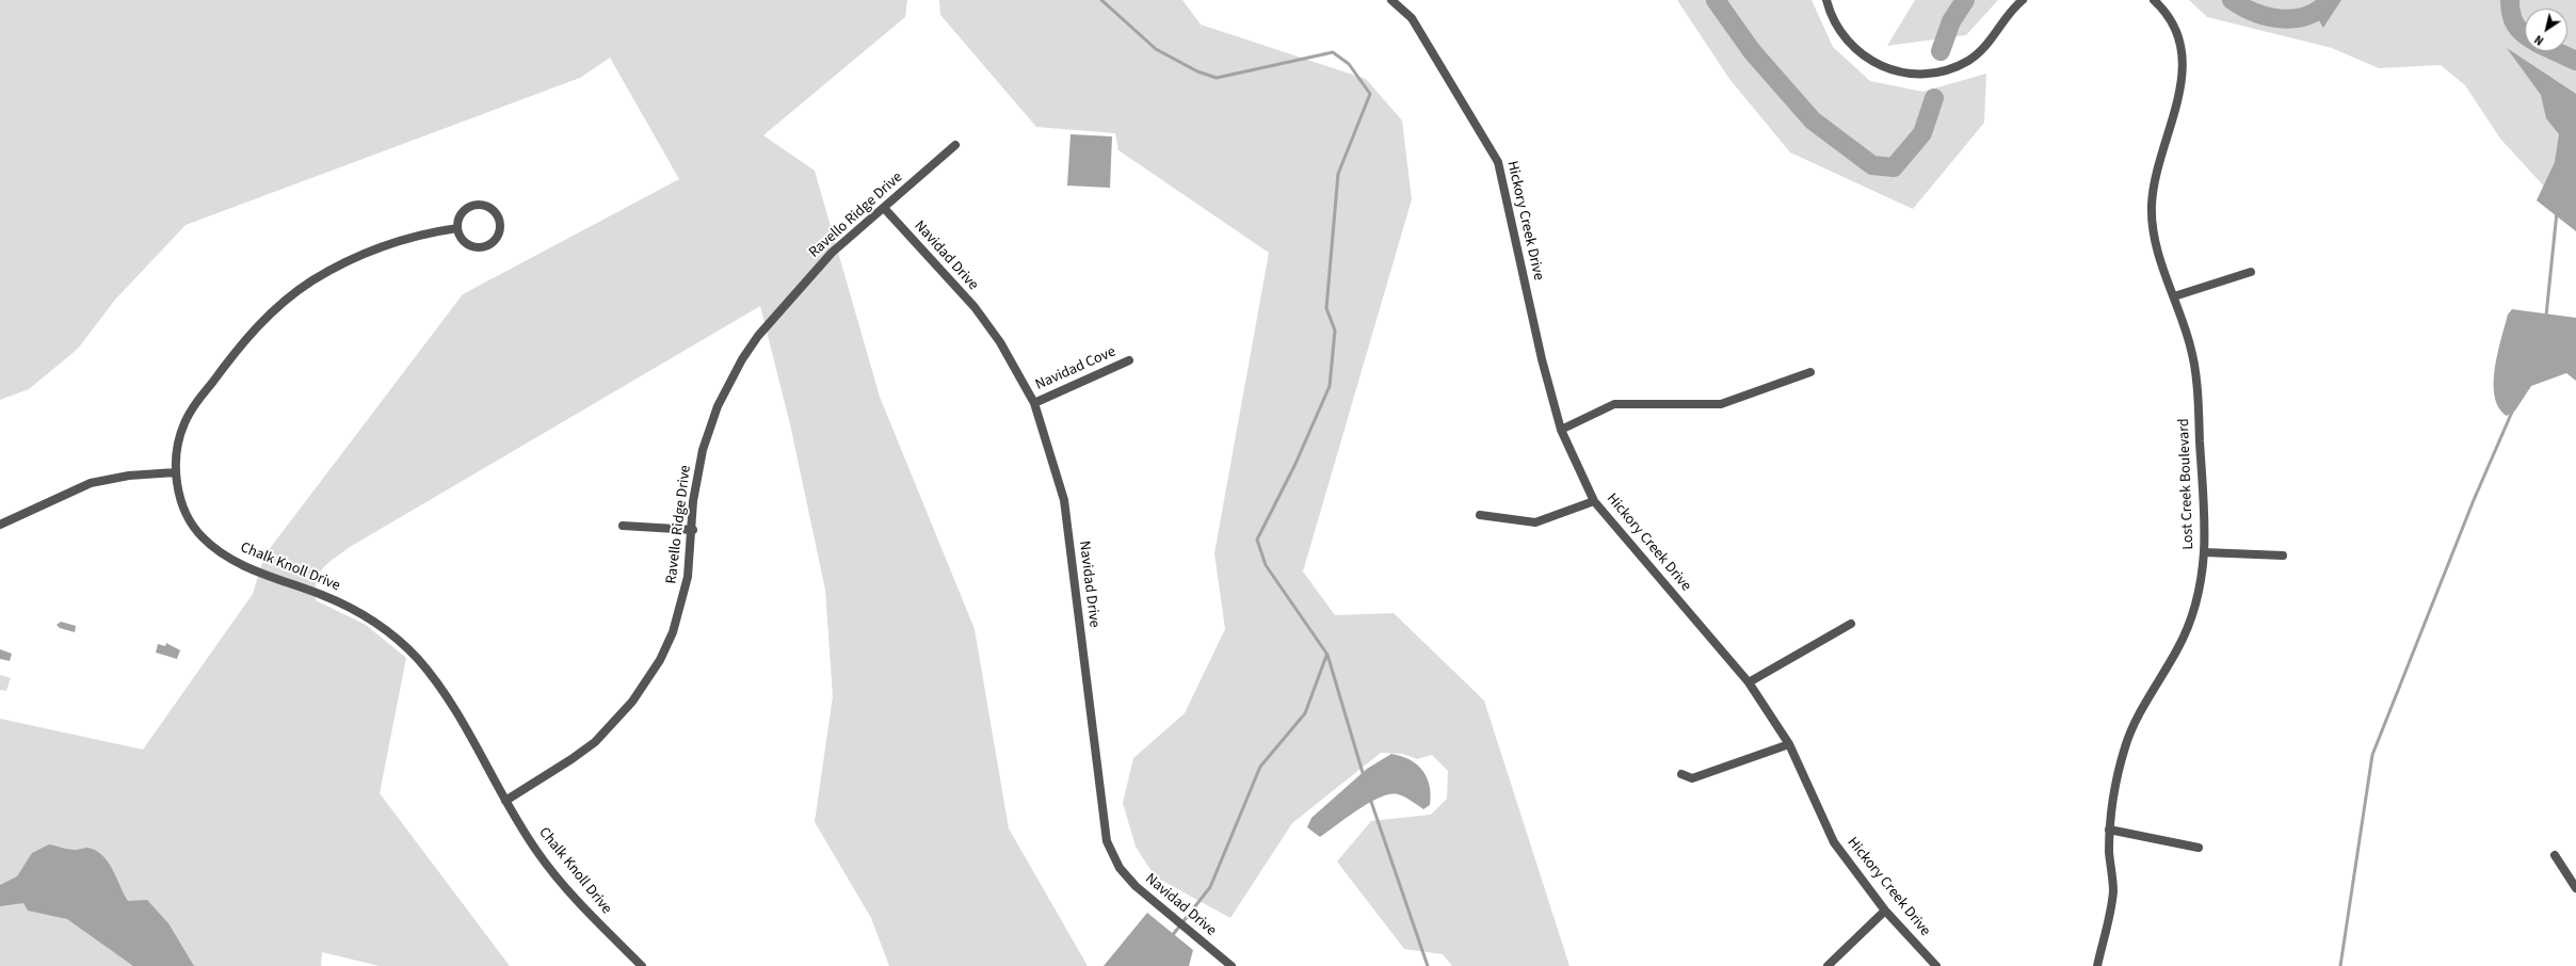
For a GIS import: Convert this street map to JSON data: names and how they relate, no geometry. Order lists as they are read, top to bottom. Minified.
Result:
{"streets":{"street":["Ravello Ridge Drive","Hickory Creek Drive","Navidad Drive","Navidad Cove","Lost Creek Boulevard","Chalk Knoll Drive"]},"crossings":[["Ravello Ridge Drive","Navidad Drive"],["Ravello Ridge Drive","Chalk Knoll Drive"],["Navidad Drive","Navidad Cove"]],"north":"bottom left"}
